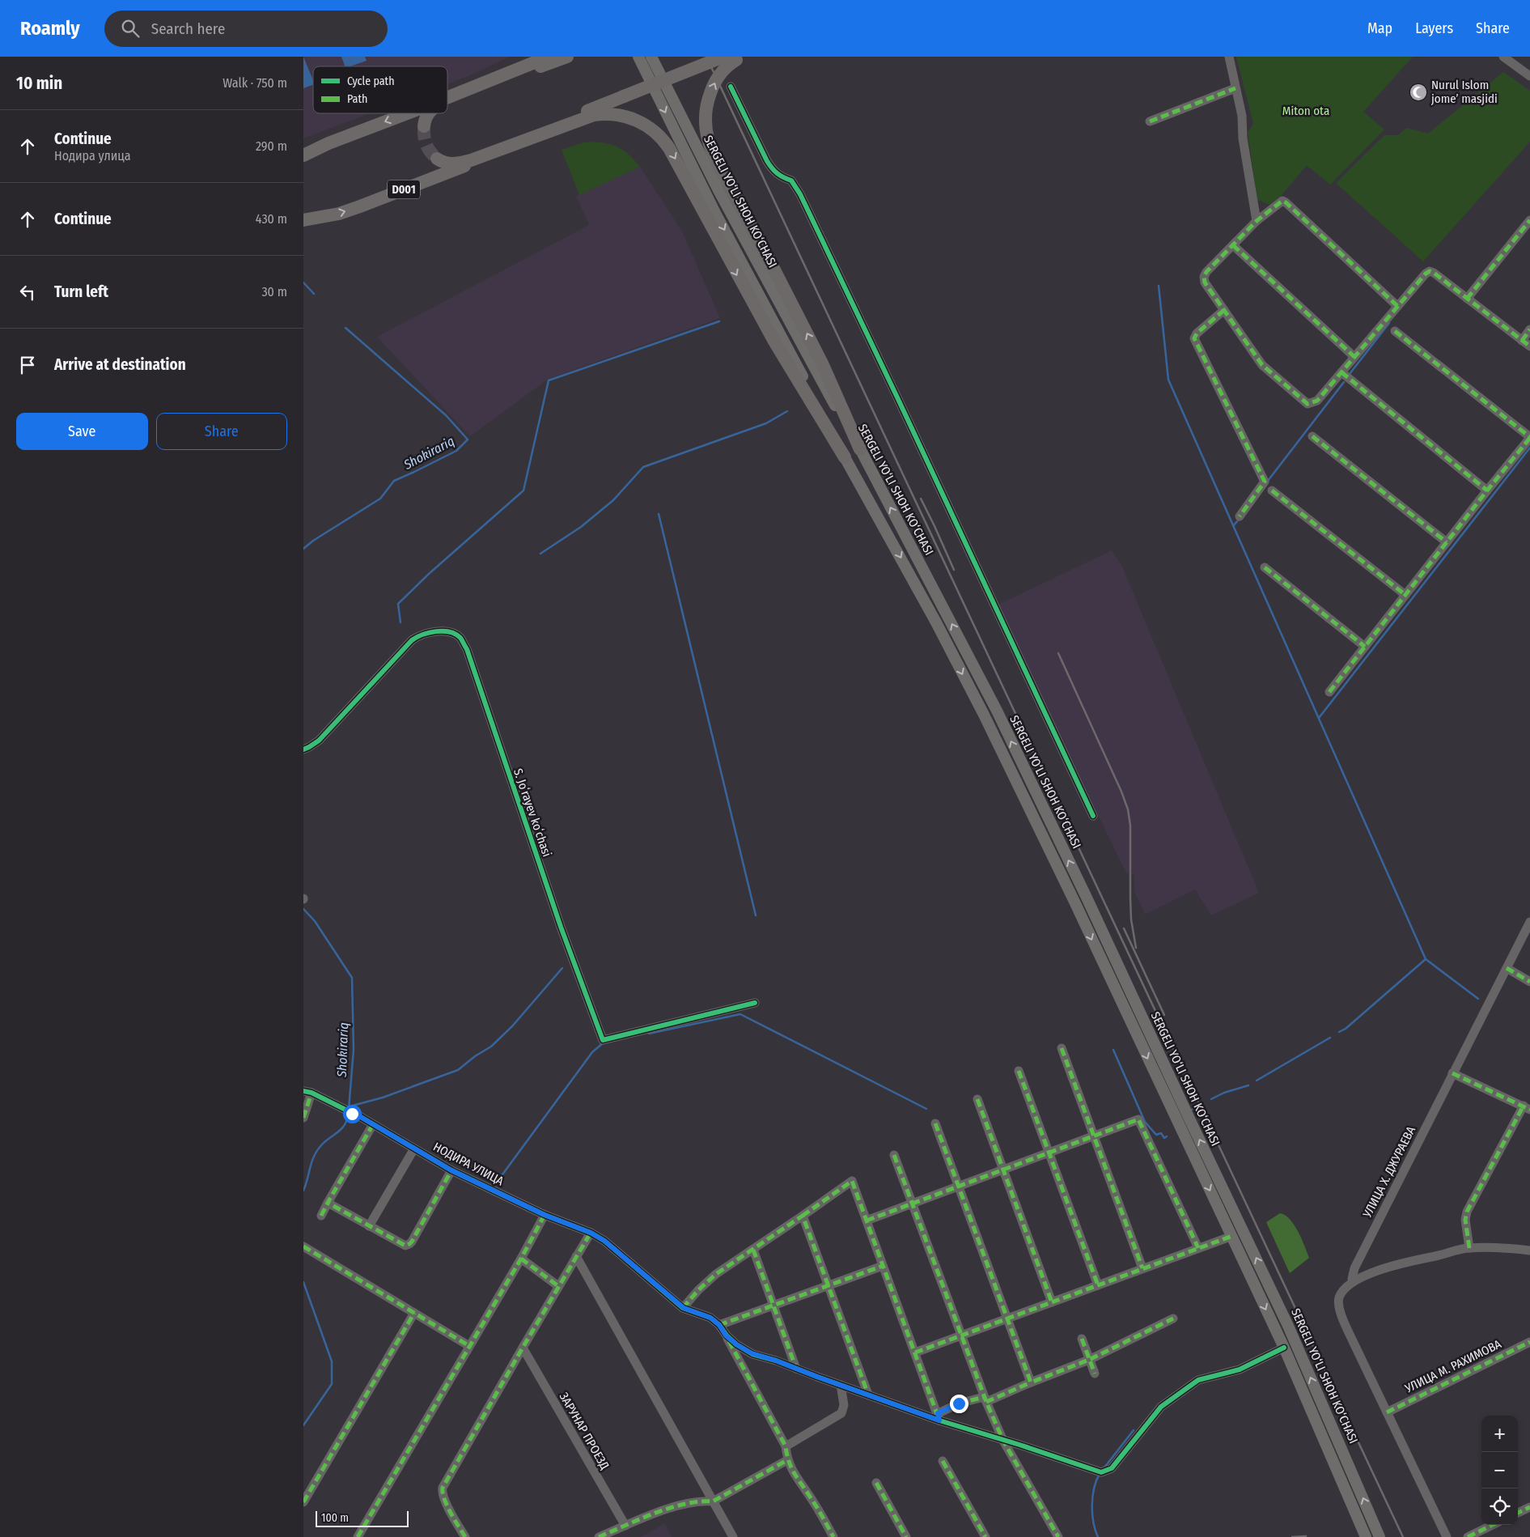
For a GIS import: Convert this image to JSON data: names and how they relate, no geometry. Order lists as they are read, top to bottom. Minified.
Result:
{"streets":{"highway":["D001"],"main road":["SERGELI YO‘LI SHOH KO‘CHASI"],"street":["S. Joʻrayev koʻchasi","НОДИРА УЛИЦА","УЛИЦА Х. ДЖУРАЕВА","УЛИЦА М. РАХИМОВА","ЗАРУНАР ПРОЕЗД"]},"water":["Shokirariq"],"parks":["Miton ota"],"places":{"mosque":["Nurul Islom jome’ masjidi"]},"legend":["Cycle path","Path"],"scale_bar":"100 m","page":{"header":"Roamly","search":"Search here","nav":["Map","Layers","Share"],"heading":["10 min","Walk · 750 m"],"list":[["Continue","Нодира улица","290 m"],["Continue","430 m"],["Turn left","30 m"],"Arrive at destination"],"buttons":["Save","Share"],"map_buttons":["+","−"],"scale":"100 m"}}
